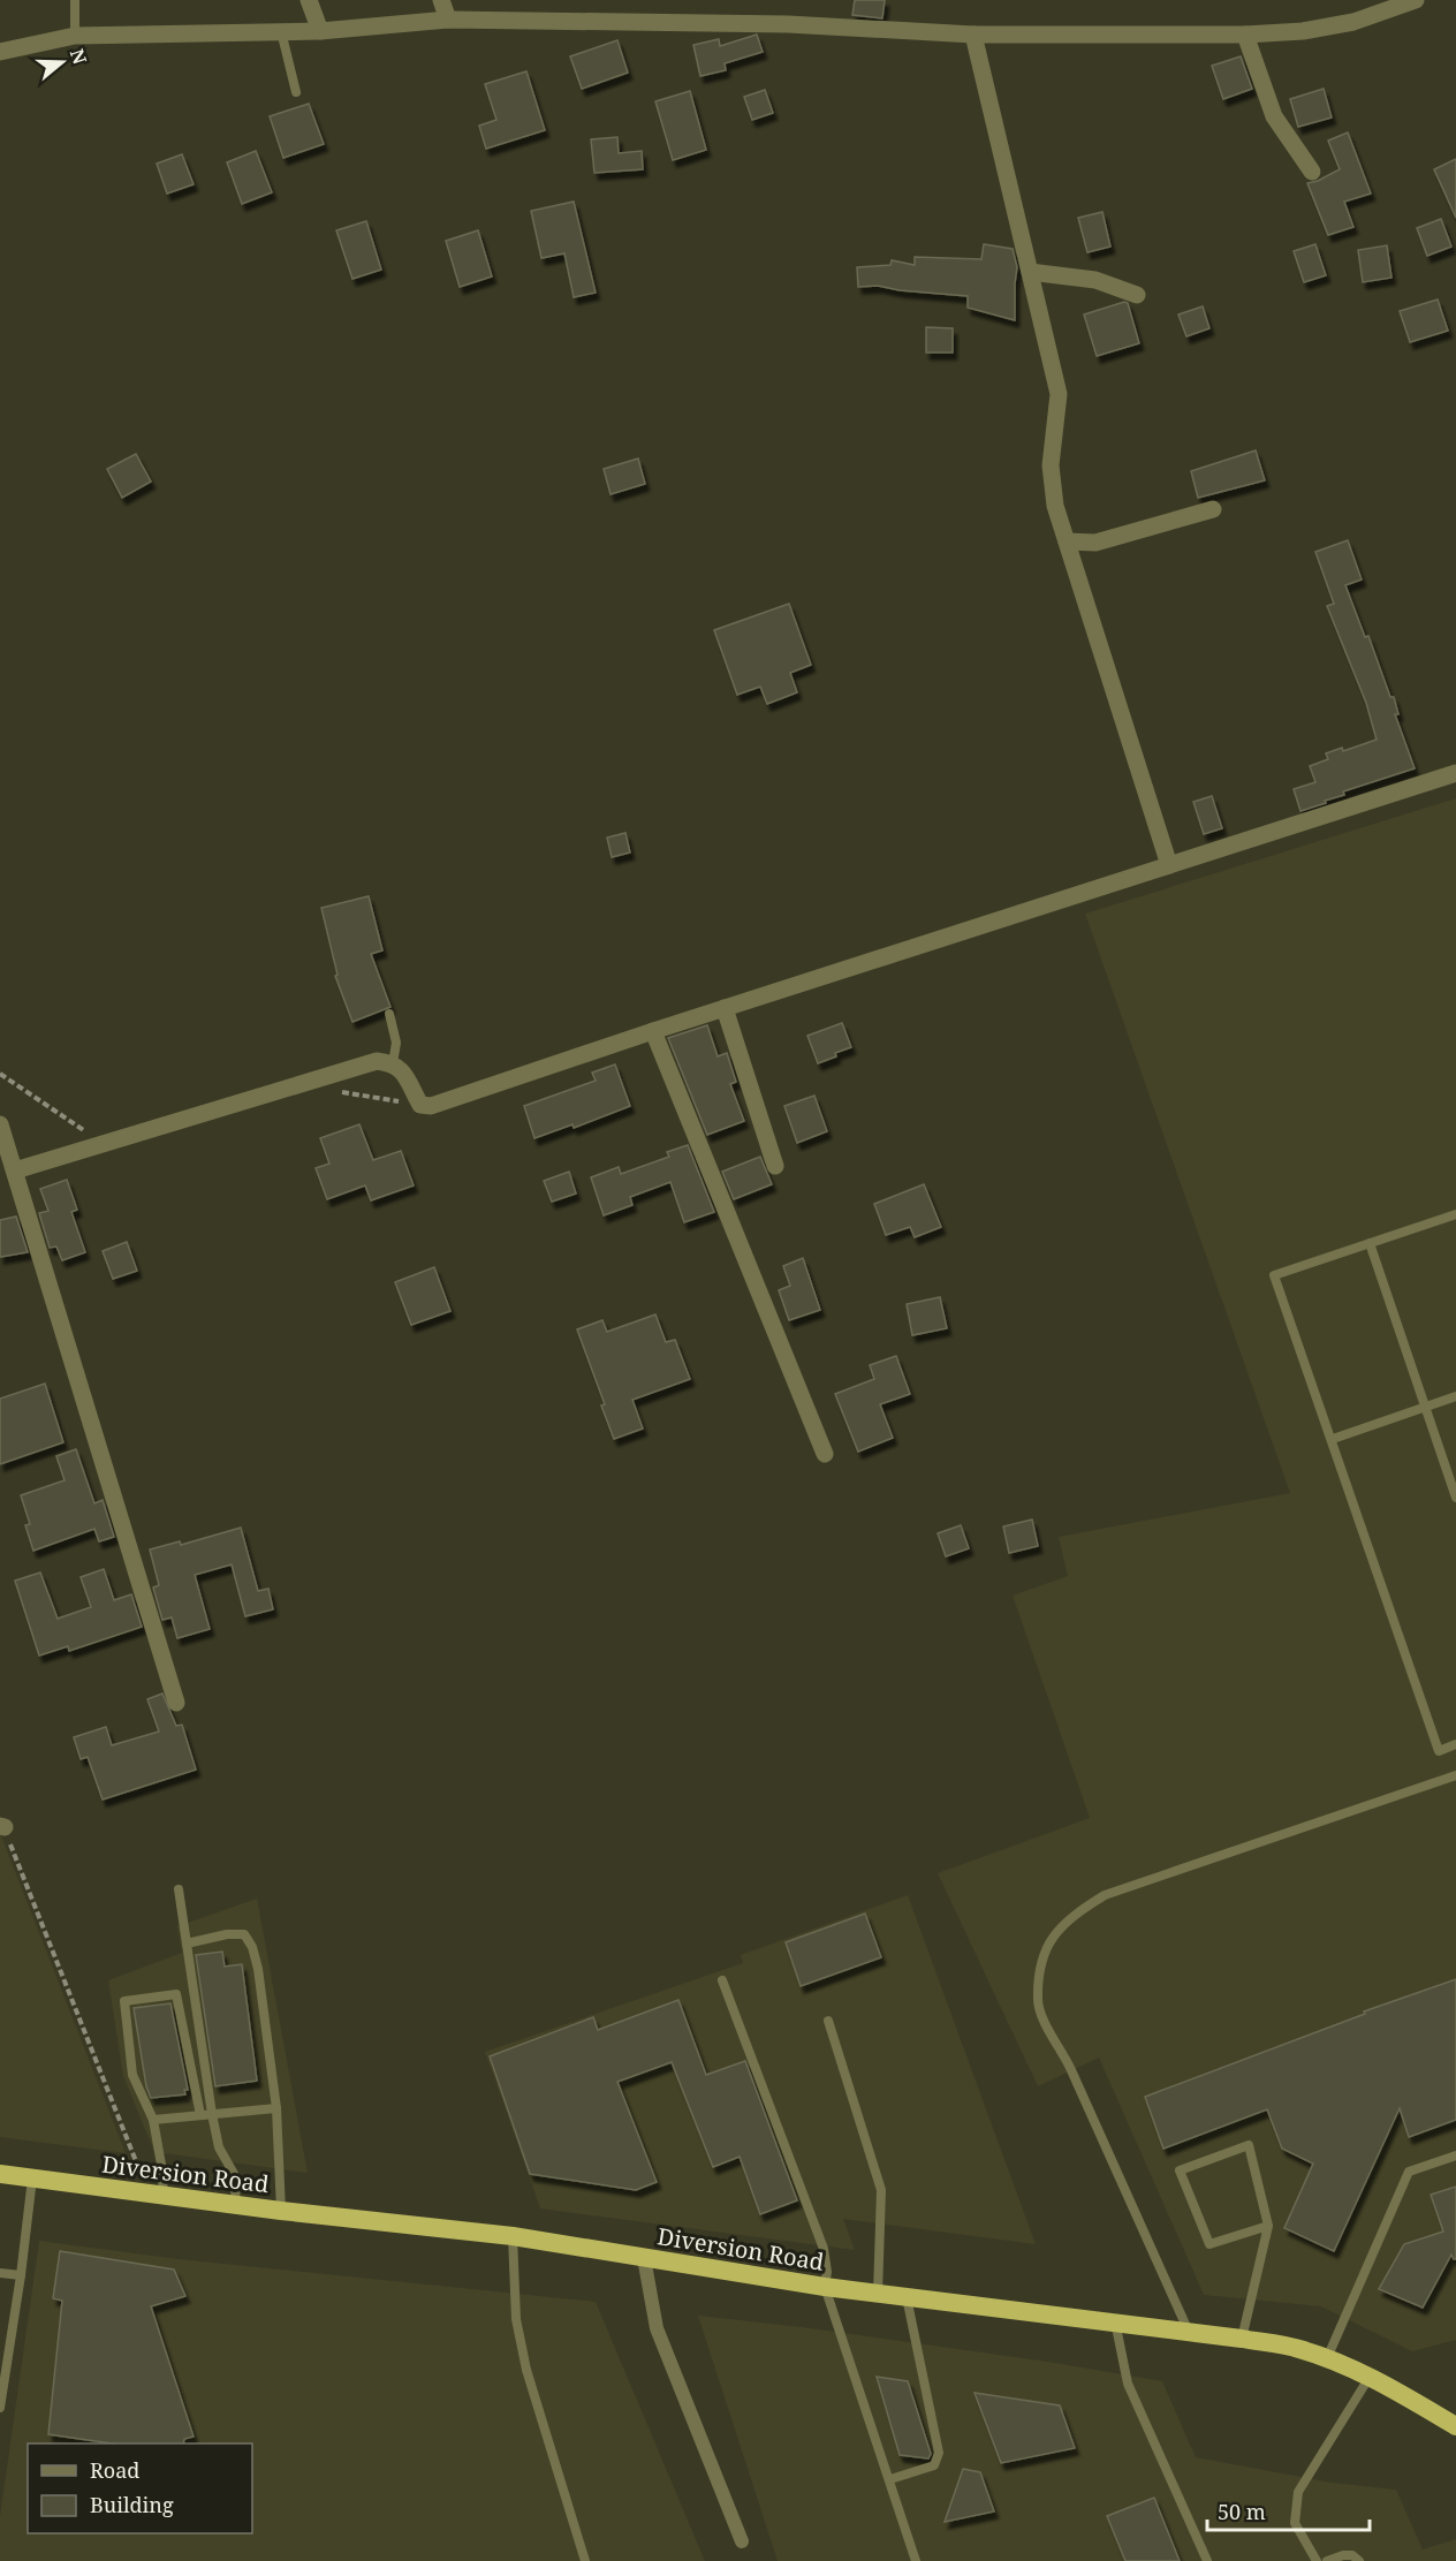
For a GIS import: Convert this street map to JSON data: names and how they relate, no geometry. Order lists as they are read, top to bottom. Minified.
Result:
{"streets":{"highway":["Diversion Road"]},"legend":["Road","Building"],"scale_bar":"50 m","north":"right"}
